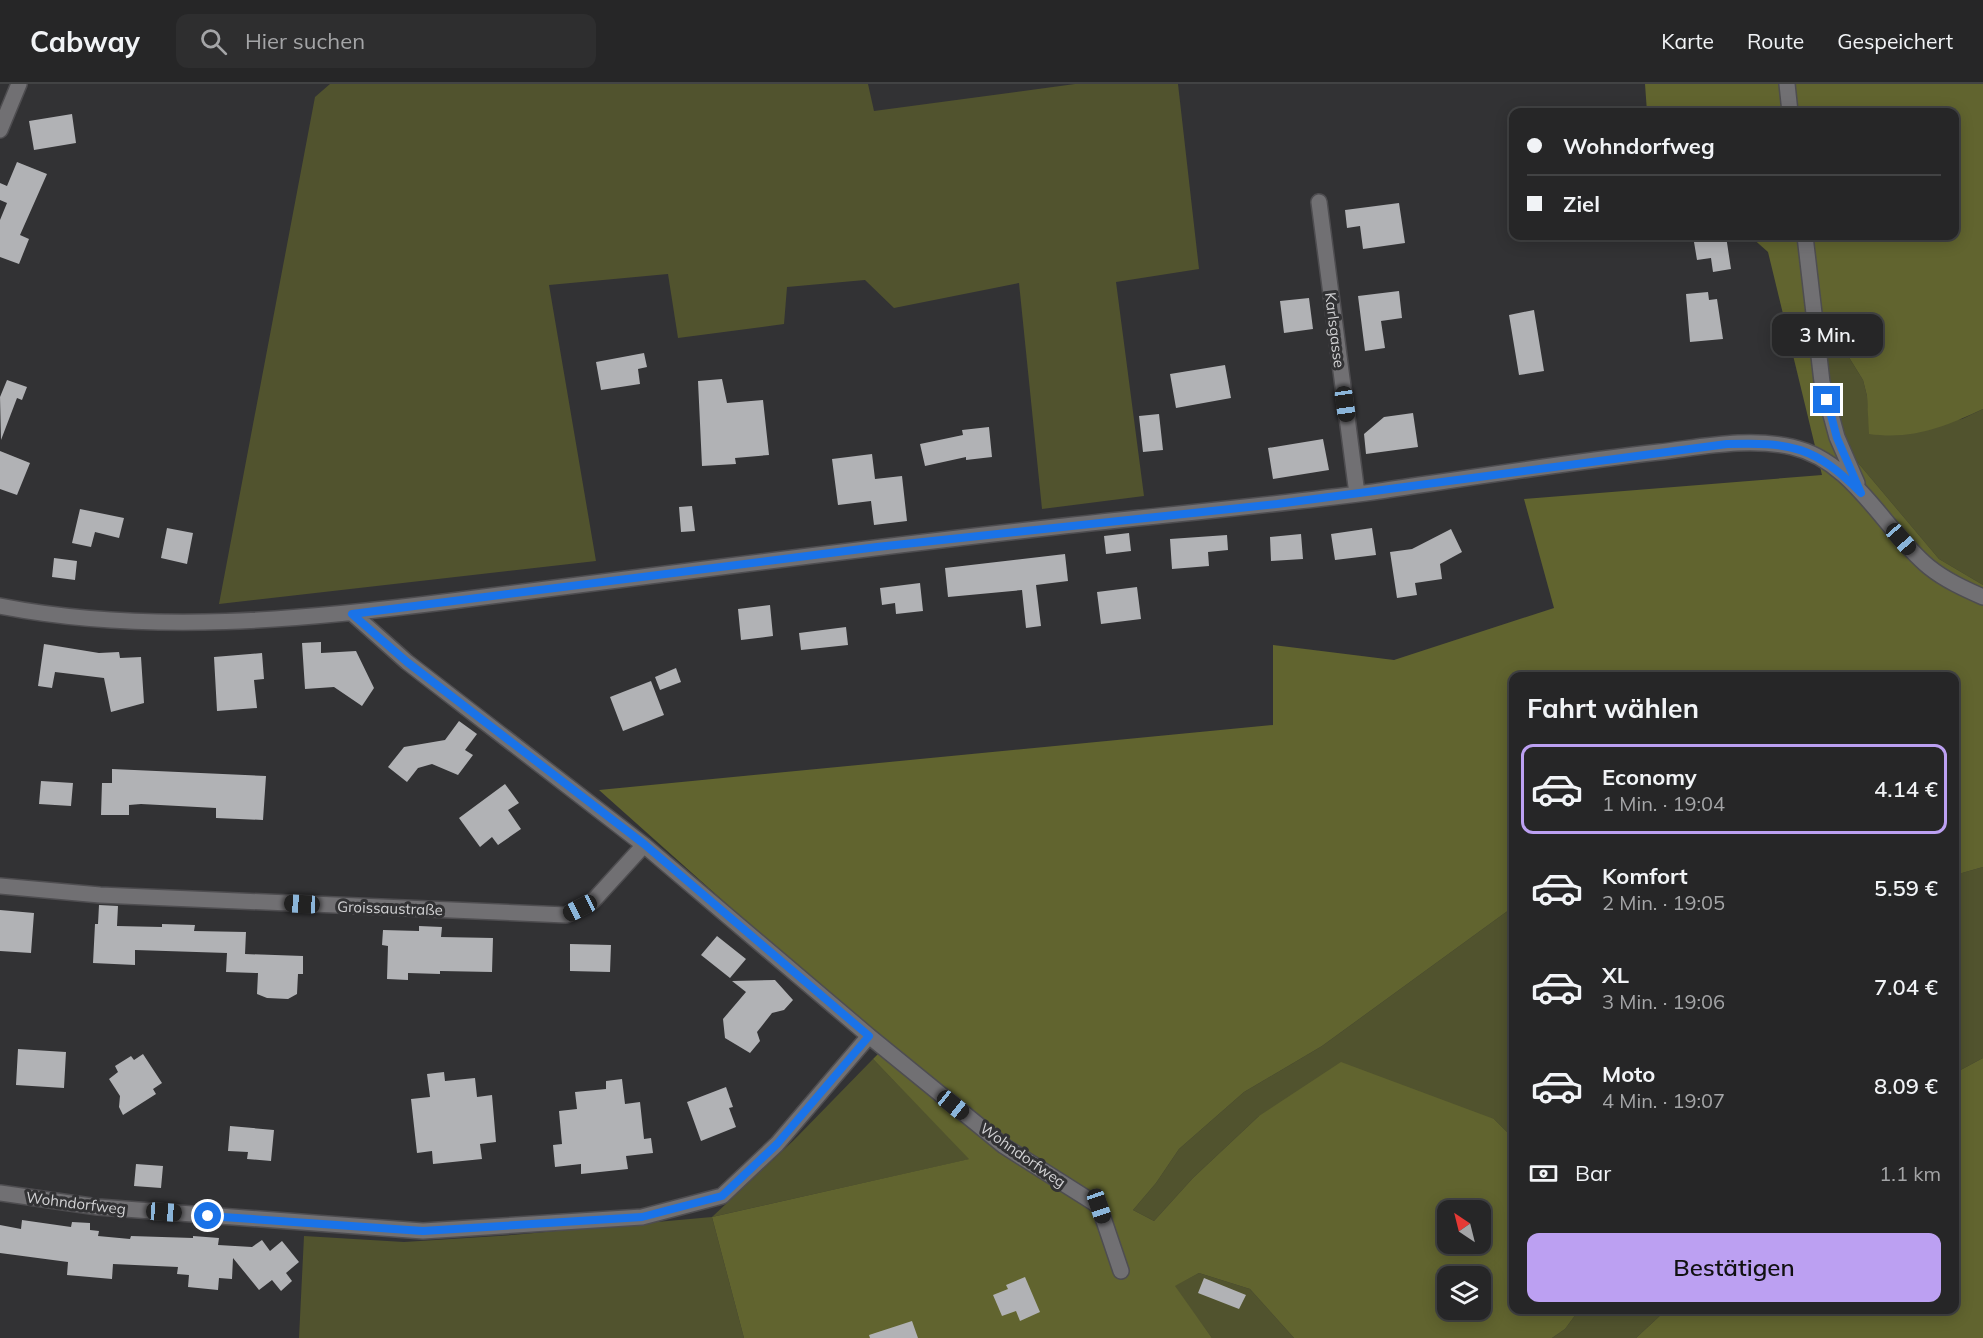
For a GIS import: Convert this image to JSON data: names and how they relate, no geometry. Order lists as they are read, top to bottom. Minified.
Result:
{"streets":{"street":["Karlsgasse","Groissaustraße","Wohndorfweg"]},"crossings":[["Groissaustraße","Wohndorfweg"]],"north":"top left","page":{"header":"Cabway","search":"Hier suchen","nav":["Karte","Route","Gespeichert"],"banner":["Wohndorfweg","Ziel"],"bubble":"3 Min.","heading":"Fahrt wählen","list":[{"name":"Economy","note":"1 Min. · 19:04","value":"4.14 €"},{"name":"Komfort","note":"2 Min. · 19:05","value":"5.59 €"},{"name":"XL","note":"3 Min. · 19:06","value":"7.04 €"},{"name":"Moto","note":"4 Min. · 19:07","value":"8.09 €"}],"pay":["Bar","1.1 km"],"buttons":"Bestätigen"}}
